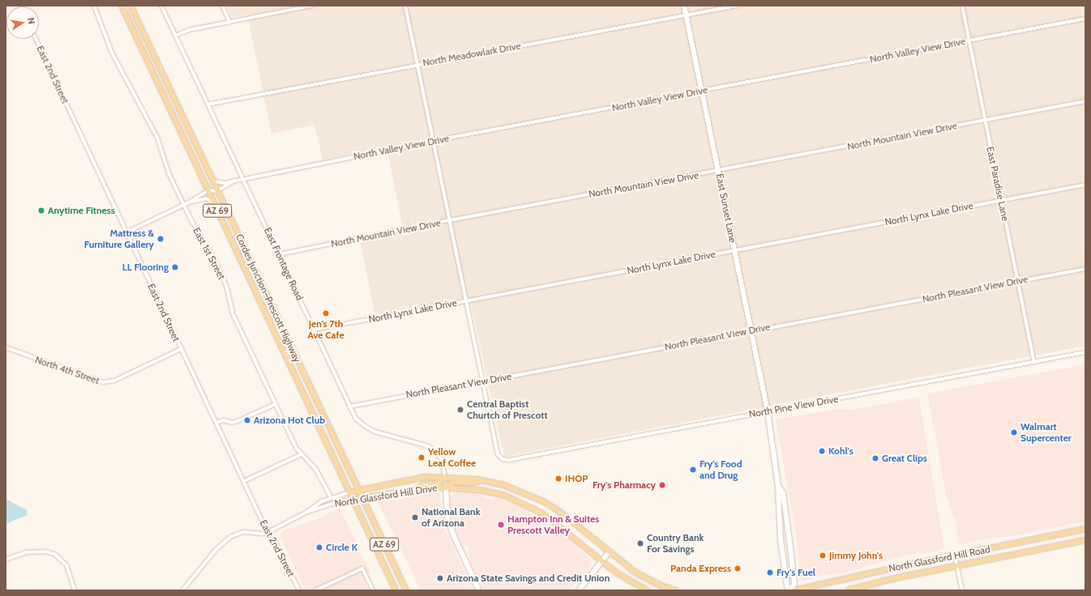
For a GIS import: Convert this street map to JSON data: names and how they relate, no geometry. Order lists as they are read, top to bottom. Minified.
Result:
{"streets":{"main road":["AZ 69","Cordes Junction–Prescott Highway","North Glassford Hill Drive","North Glassford Hill Road"],"street":["North Valley View Drive","North Meadowlark Drive","East 2nd Street","North Mountain View Drive","East Paradise Lane","East Sunset Lane","North Lynx Lake Drive","East 1st Street","East Frontage Road","North Pleasant View Drive","North 4th Street","North Pine View Drive"]},"crossings":[["North Valley View Drive","East Paradise Lane"],["North Valley View Drive","East Sunset Lane"],["North Valley View Drive","East Frontage Road"],["North Valley View Drive","Cordes Junction–Prescott Highway"],["North Meadowlark Drive","East Sunset Lane"],["North Meadowlark Drive","East Frontage Road"],["East 2nd Street","North 4th Street"],["East 2nd Street","North Glassford Hill Drive"],["North Mountain View Drive","East Paradise Lane"],["North Mountain View Drive","East Sunset Lane"],["North Mountain View Drive","East Frontage Road"],["East Paradise Lane","North Lynx Lake Drive"],["East Paradise Lane","North Pleasant View Drive"],["East Paradise Lane","North Pine View Drive"],["East Sunset Lane","North Lynx Lake Drive"],["East Sunset Lane","North Pleasant View Drive"],["East Sunset Lane","North Pine View Drive"],["North Lynx Lake Drive","East Frontage Road"],["East 1st Street","North Glassford Hill Drive"],["East Frontage Road","North Pleasant View Drive"],["East Frontage Road","North Glassford Hill Drive"],["North Pleasant View Drive","North Pine View Drive"],["Cordes Junction–Prescott Highway","North Glassford Hill Drive"]],"places":["Anytime Fitness","Mattress & Furniture Gallery","LL Flooring","Jen's 7th Ave Cafe","Central Baptist Churtch of Prescott","Arizona Hot Club","Walmart Supercenter","Kohl's","Yellow Leaf Coffee","Great Clips","Fry's Food and Drug","IHOP","Fry's Pharmacy","National Bank of Arizona","Hampton Inn & Suites Prescott Valley","Country Bank For Savings","Circle K","Jimmy John's","Panda Express","Fry's Fuel","Arizona State Savings and Credit Union"],"north":"right"}
